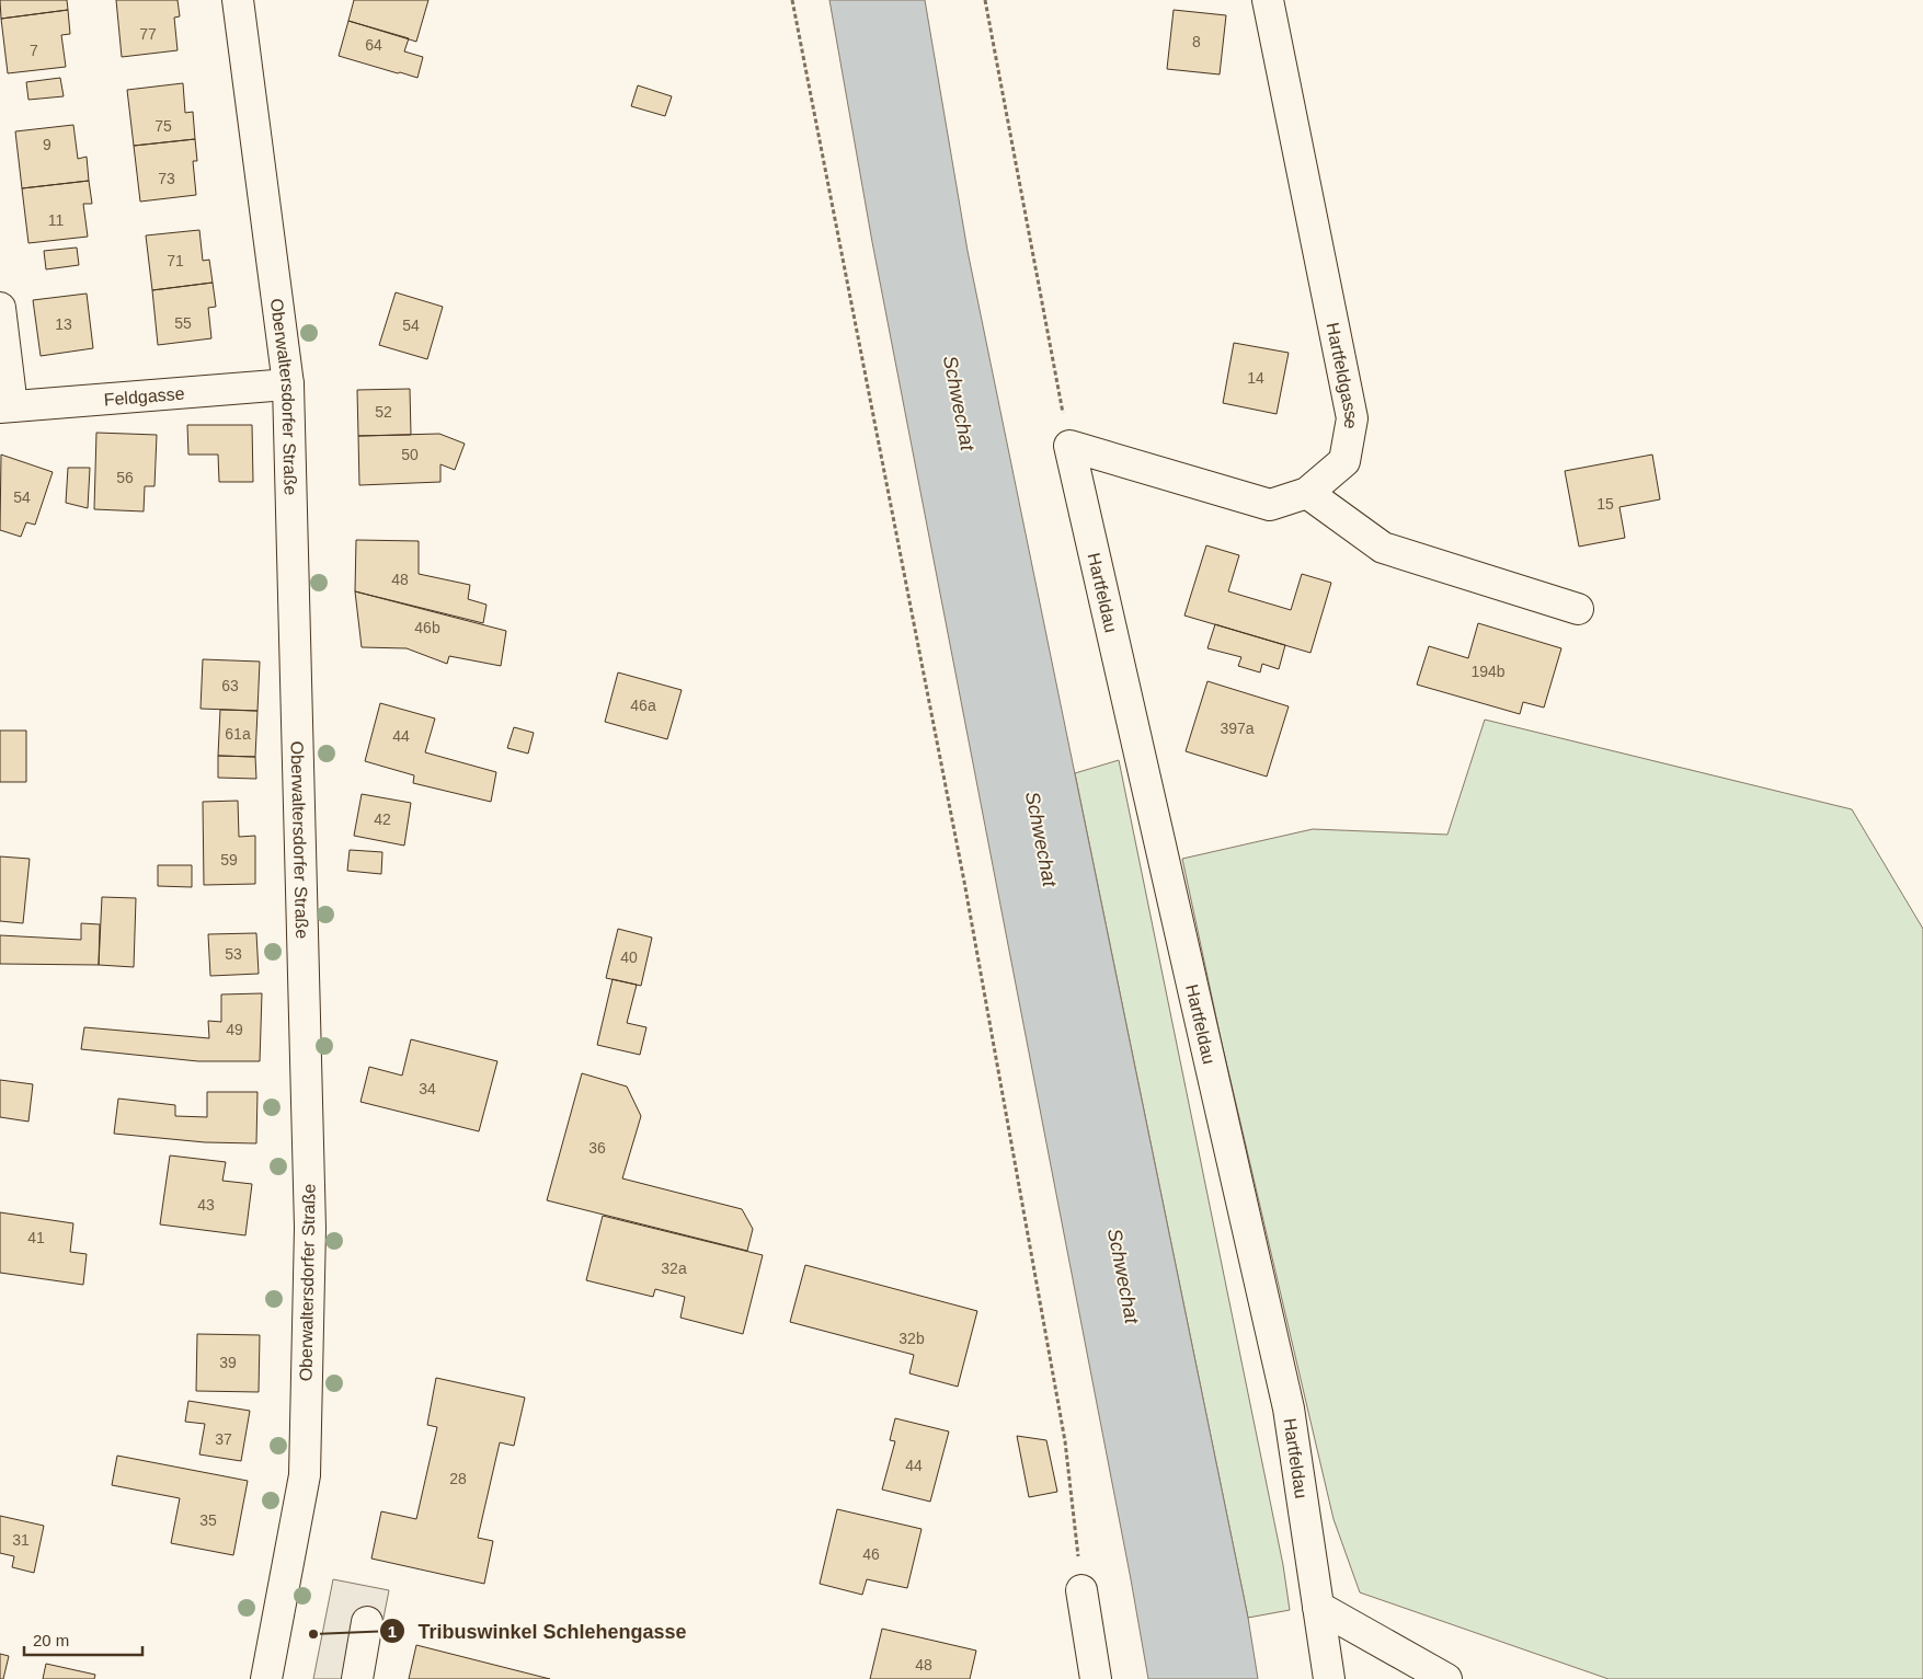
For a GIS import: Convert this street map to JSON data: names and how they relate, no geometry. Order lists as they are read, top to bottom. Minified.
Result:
{"streets":{"street":["Hartfeldgasse","Feldgasse","Oberwaltersdorfer Straße","Hartfeldau"]},"crossings":[["Hartfeldgasse","Hartfeldau"],["Feldgasse","Oberwaltersdorfer Straße"]],"water":["Schwechat"],"places":["Tribuswinkel Schlehengasse"],"house_numbers":["77","8","64","7","75","9","73","11","71","55","13","54","14","52","50","56","54","15","48","46b","194b","63","46a","397a","61a","44","42","59","53","40","49","34","36","43","41","32a","32b","39","37","44","28","35","31","46","48"],"scale_bar":"20 m"}
